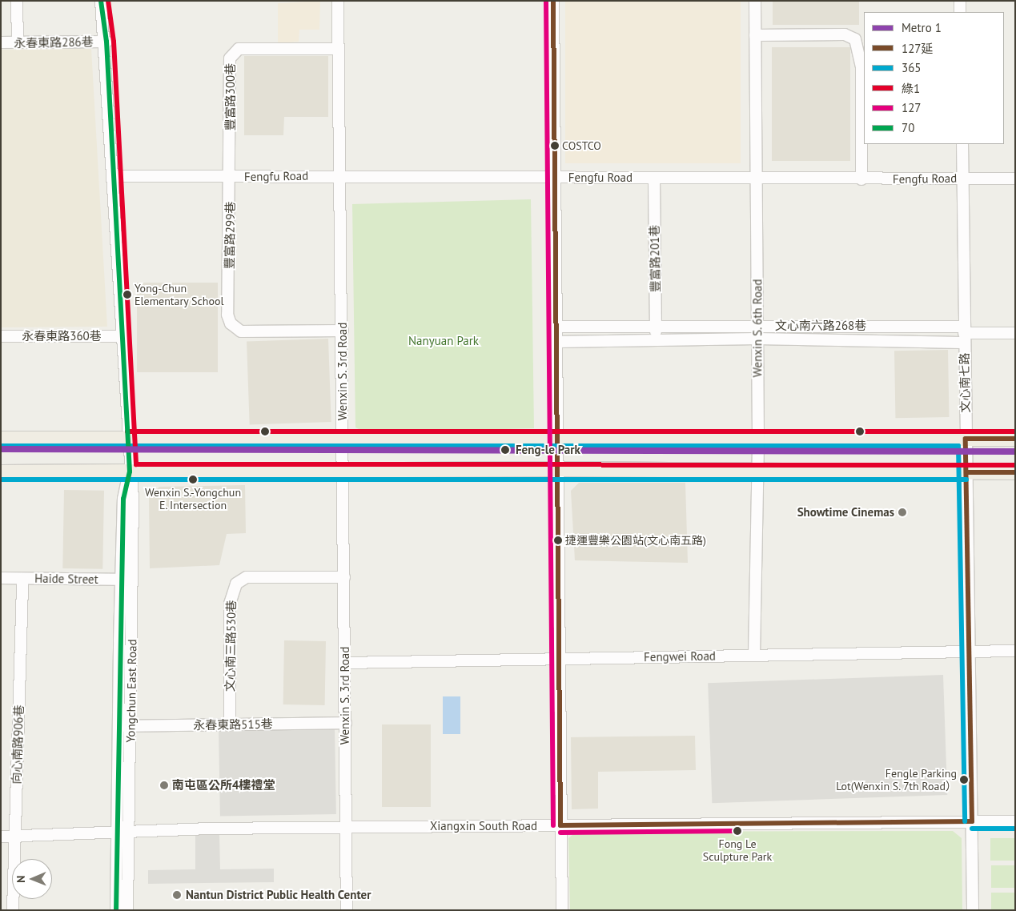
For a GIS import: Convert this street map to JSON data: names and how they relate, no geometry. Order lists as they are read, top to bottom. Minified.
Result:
{"streets":{"street":["永春東路286巷","豐富路300巷","Fengfu Road","豐富路299巷","豐富路201巷","文心南六路268巷","Wenxin S. 6th Road","永春東路360巷","Wenxin S. 3rd Road","文心南七路","Haide Street","文心南三路530巷","Fengwei Road","Yongchun East Road","永春東路515巷","向心南路906巷","Xiangxin South Road"]},"crossings":[["永春東路286巷","Yongchun East Road"],["豐富路300巷","Fengfu Road"],["豐富路300巷","豐富路299巷"],["豐富路300巷","Wenxin S. 3rd Road"],["Fengfu Road","豐富路299巷"],["Fengfu Road","豐富路201巷"],["Fengfu Road","Wenxin S. 6th Road"],["Fengfu Road","Wenxin S. 3rd Road"],["Fengfu Road","文心南七路"],["Fengfu Road","Yongchun East Road"],["豐富路299巷","Wenxin S. 3rd Road"],["豐富路201巷","文心南六路268巷"],["文心南六路268巷","Wenxin S. 6th Road"],["文心南六路268巷","文心南七路"],["Wenxin S. 6th Road","Fengwei Road"],["永春東路360巷","Yongchun East Road"],["Wenxin S. 3rd Road","文心南三路530巷"],["Wenxin S. 3rd Road","Fengwei Road"],["Wenxin S. 3rd Road","永春東路515巷"],["Wenxin S. 3rd Road","Xiangxin South Road"],["文心南七路","Fengwei Road"],["文心南七路","Xiangxin South Road"],["Haide Street","Yongchun East Road"],["Haide Street","向心南路906巷"],["文心南三路530巷","永春東路515巷"],["Yongchun East Road","永春東路515巷"],["Yongchun East Road","Xiangxin South Road"],["向心南路906巷","Xiangxin South Road"]],"parks":["Nanyuan Park"],"places":["COSTCO","Yong-Chun Elementary School","Feng-le Park","Wenxin S.-Yongchun E. Intersection","Showtime Cinemas","捷運豐樂公園站(文心南五路)","Fengle Parking Lot(Wenxin S. 7th Road）","南屯區公所4樓禮堂","Fong Le Sculpture Park","Nantun District Public Health Center"],"lines":["transit line 127延","transit line 綠1","transit line 127","transit line 70","transit line 365","metro line 1"],"legend":["Metro 1","127延","365","綠1","127","70"],"north":"left"}
